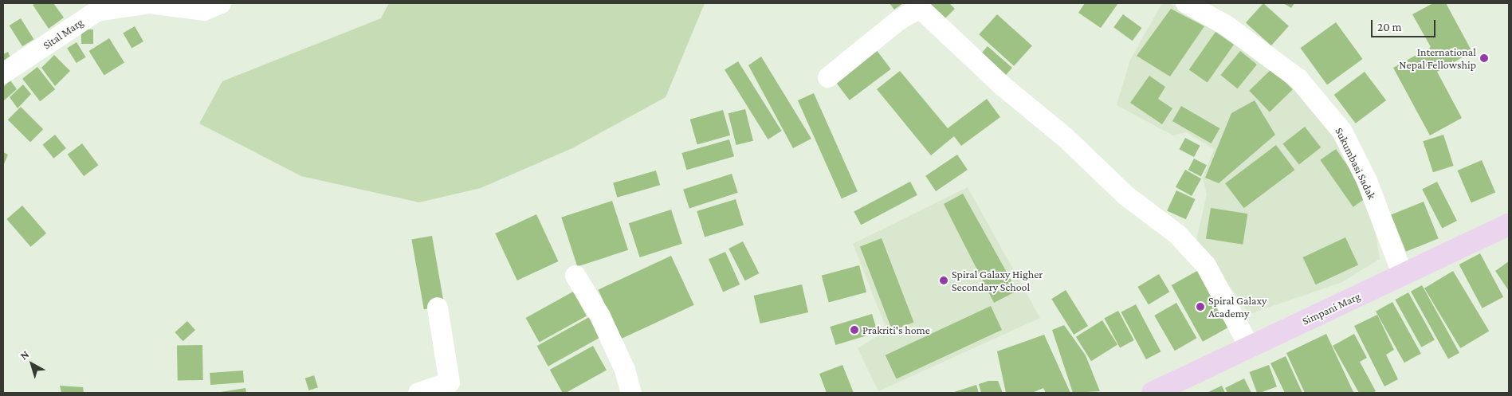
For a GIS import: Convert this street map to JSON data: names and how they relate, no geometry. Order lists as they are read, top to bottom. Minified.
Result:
{"streets":{"main road":["Simpani Marg"],"street":["Sital Marg","Sukumbasi Sadak"]},"crossings":[["Sukumbasi Sadak","Simpani Marg"]],"places":["International Nepal Fellowship","Spiral Galaxy Higher Secondary School","Spiral Galaxy Academy","Prakriti's home"],"scale_bar":"20 m","north":"top left"}
